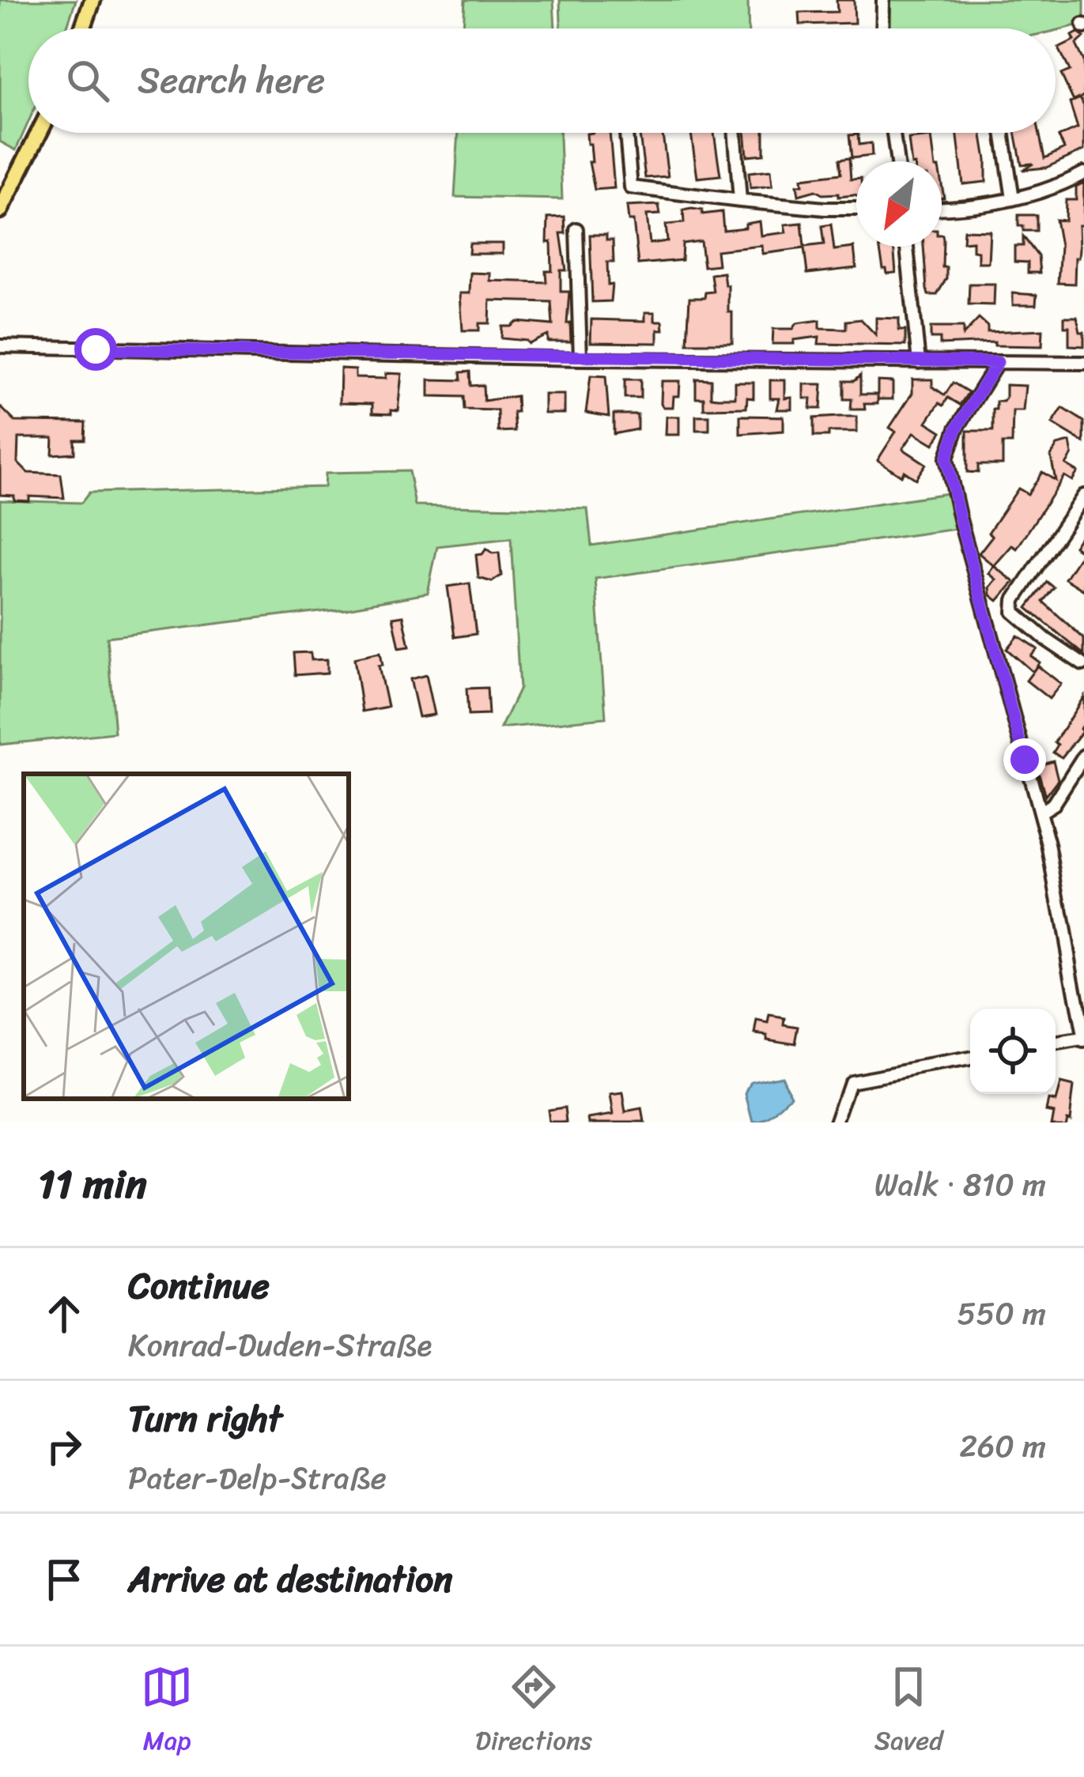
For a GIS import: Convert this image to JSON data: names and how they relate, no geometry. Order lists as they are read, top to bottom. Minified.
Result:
{"north":"bottom left","page":{"search":"Search here","heading":["11 min","Walk · 810 m"],"list":[["Continue","Konrad-Duden-Straße","550 m"],["Turn right","Pater-Delp-Straße","260 m"],"Arrive at destination"],"nav":["Map","Directions","Saved"]}}
